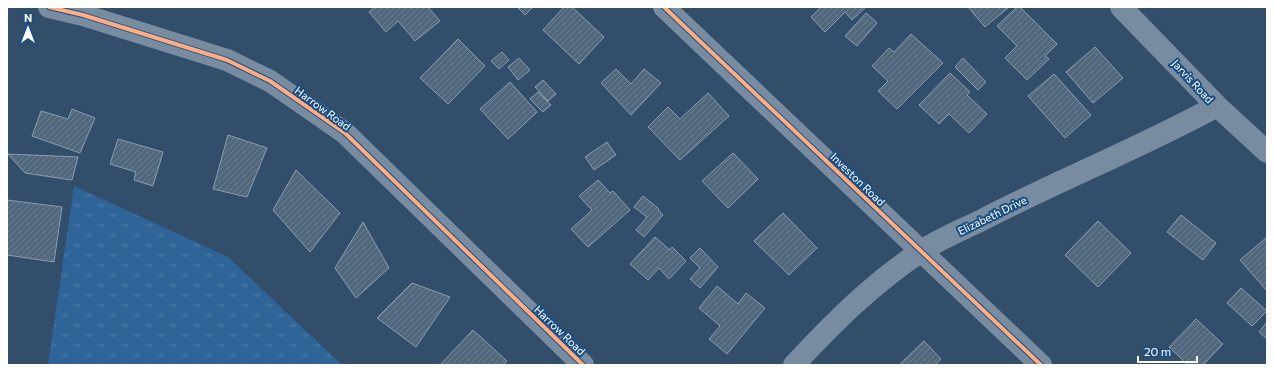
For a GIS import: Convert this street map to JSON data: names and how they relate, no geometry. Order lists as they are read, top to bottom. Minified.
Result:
{"streets":{"street":["Jarvis Road","Harrow Road","Investon Road","Elizabeth Drive"]},"crossings":[["Jarvis Road","Elizabeth Drive"],["Investon Road","Elizabeth Drive"]],"scale_bar":"20 m","north":"top"}
